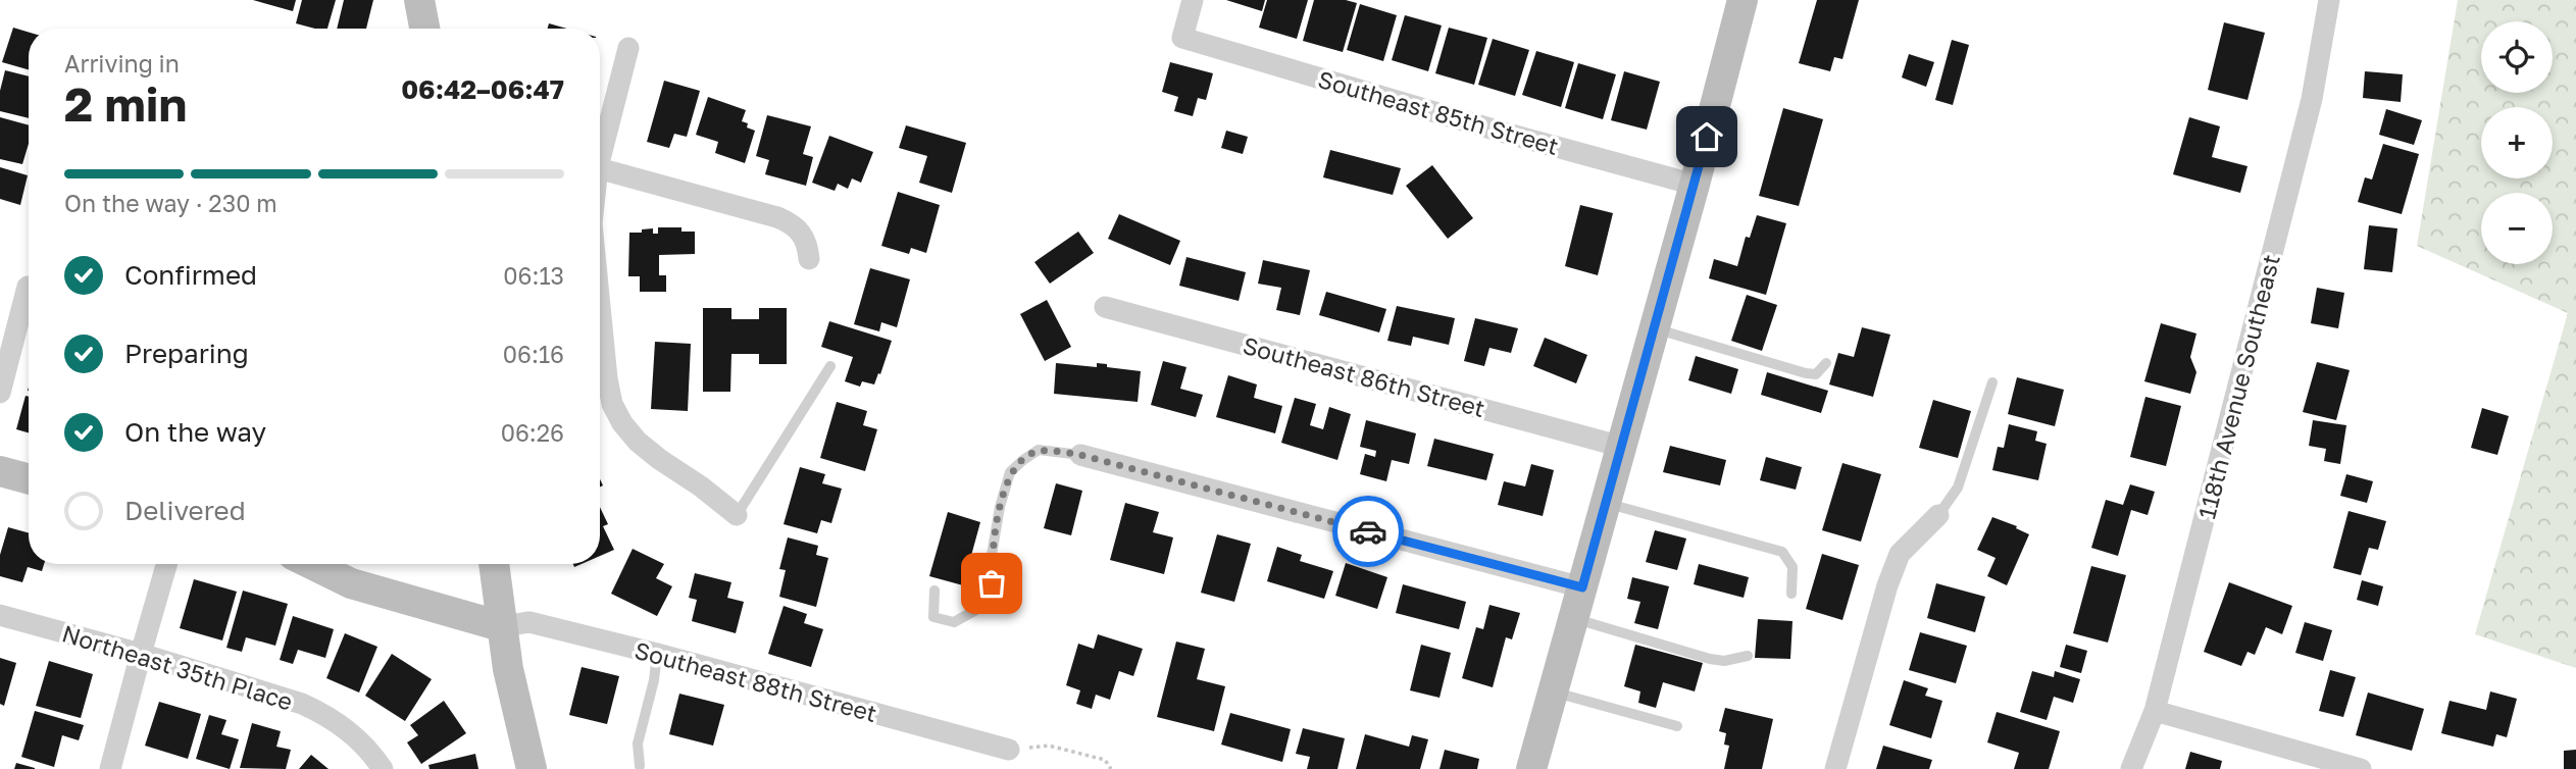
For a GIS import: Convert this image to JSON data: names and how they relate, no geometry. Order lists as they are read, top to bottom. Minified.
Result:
{"streets":{"street":["Southeast 85th Street","Southeast 86th Street","118th Avenue Southeast","Northeast 35th Place","Southeast 88th Street"]},"page":{"map_buttons":["+","−"],"heading":["2 min","Arriving in","06:42–06:47"],"bar":"On the way · 230 m","list":[["Confirmed","06:13"],["Preparing","06:16"],["On the way","06:26"],"Delivered"]}}
